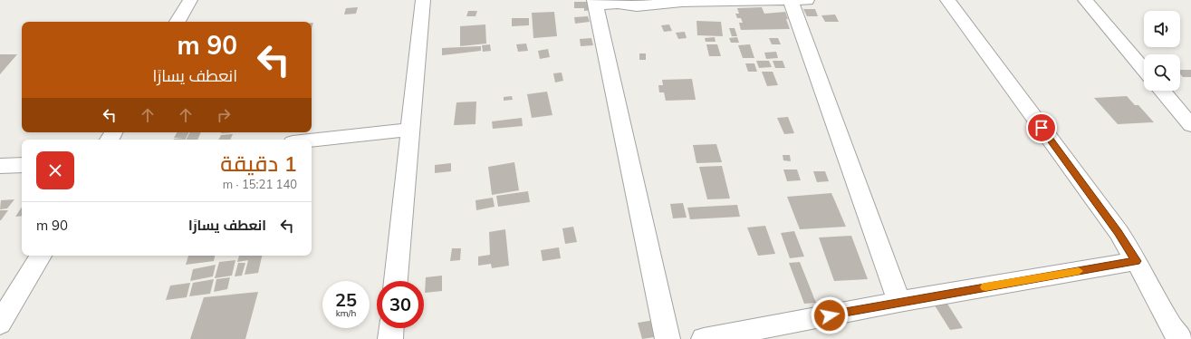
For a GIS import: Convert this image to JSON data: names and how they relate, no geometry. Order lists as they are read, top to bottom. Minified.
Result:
{"page":{"turn":["90 m","انعطف يسارًا"],"heading":["1 دقيقة","140 m · 15:21"],"list":[{"name":"انعطف يسارًا","value":"90 m"}],"speed":"25 km/h","limit":"30"}}
